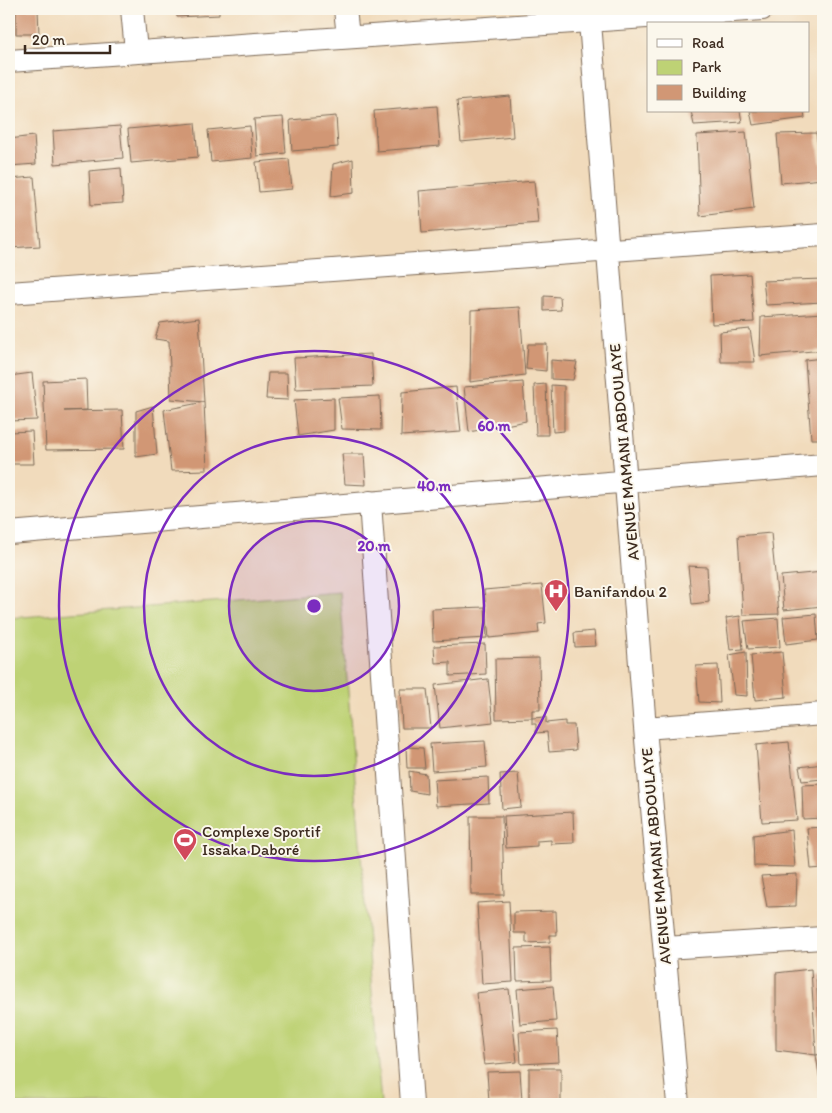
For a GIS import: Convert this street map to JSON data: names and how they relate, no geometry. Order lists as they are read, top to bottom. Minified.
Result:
{"streets":{"street":["AVENUE MAMANI ABDOULAYE"]},"places":{"hospital":["Banifandou 2"],"sports":["Complexe Sportif Issaka Daboré"]},"legend":["Road","Park","Building"],"scale_bar":"20 m","rings":["60 m","40 m","20 m"]}
